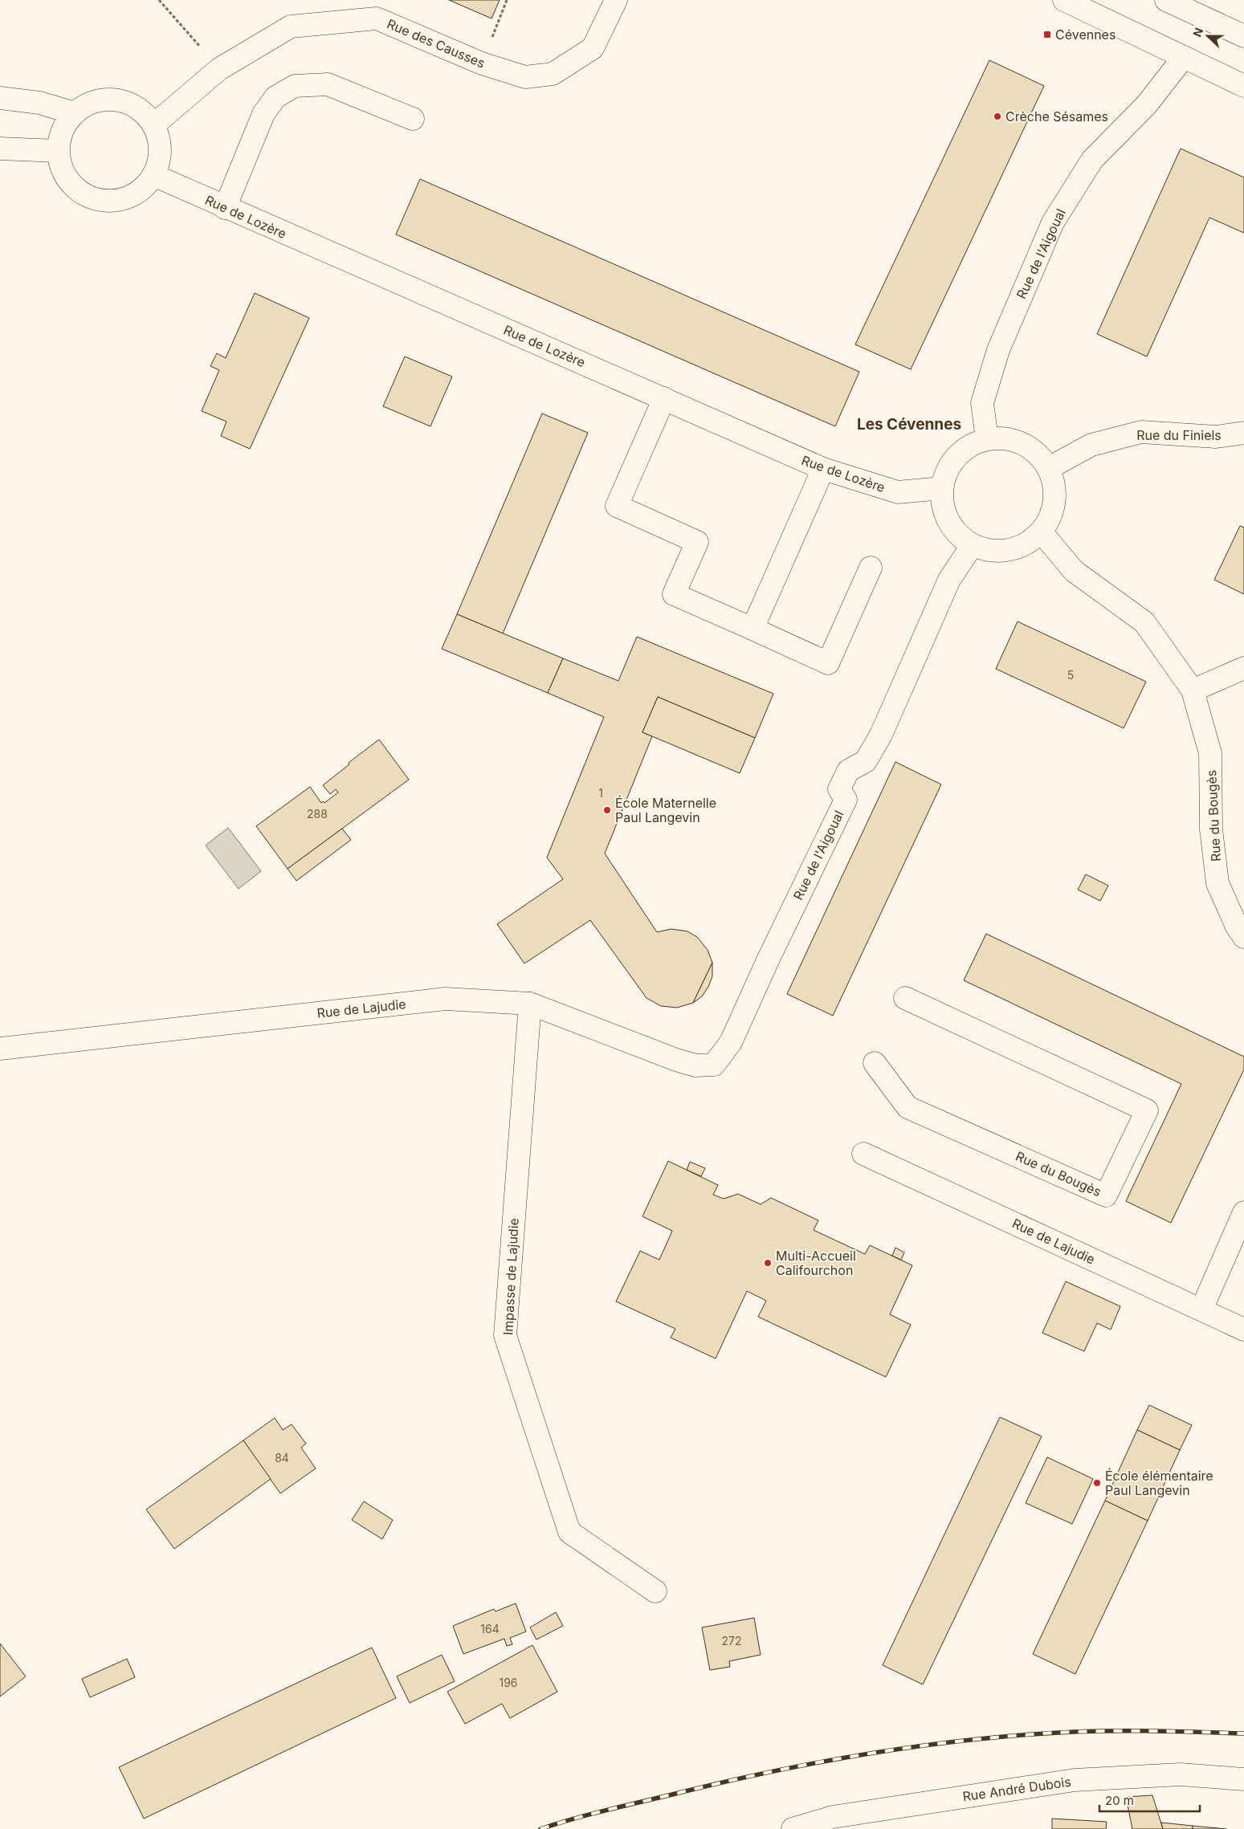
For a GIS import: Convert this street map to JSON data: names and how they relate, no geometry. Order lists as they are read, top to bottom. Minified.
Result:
{"streets":{"street":["Rue des Causses","Rue de Lozère","Rue de l'Aigoual","Rue du Finiels","Rue du Bougès","Rue de Lajudie","Impasse de Lajudie","Rue André Dubois"]},"crossings":[["Rue des Causses","Rue de Lozère"],["Rue de Lozère","Rue de l'Aigoual"],["Rue de Lozère","Rue du Finiels"],["Rue de l'Aigoual","Rue du Finiels"],["Rue de l'Aigoual","Rue de Lajudie"],["Rue de Lajudie","Impasse de Lajudie"]],"districts":["Les Cévennes"],"places":{"transit":["Cévennes"],"other":["Crèche Sésames","École Maternelle Paul Langevin","Multi-Accueil Califourchon","École élémentaire Paul Langevin"]},"house_numbers":["5","1","288","84","164","272","196"],"scale_bar":"20 m","north":"left"}
